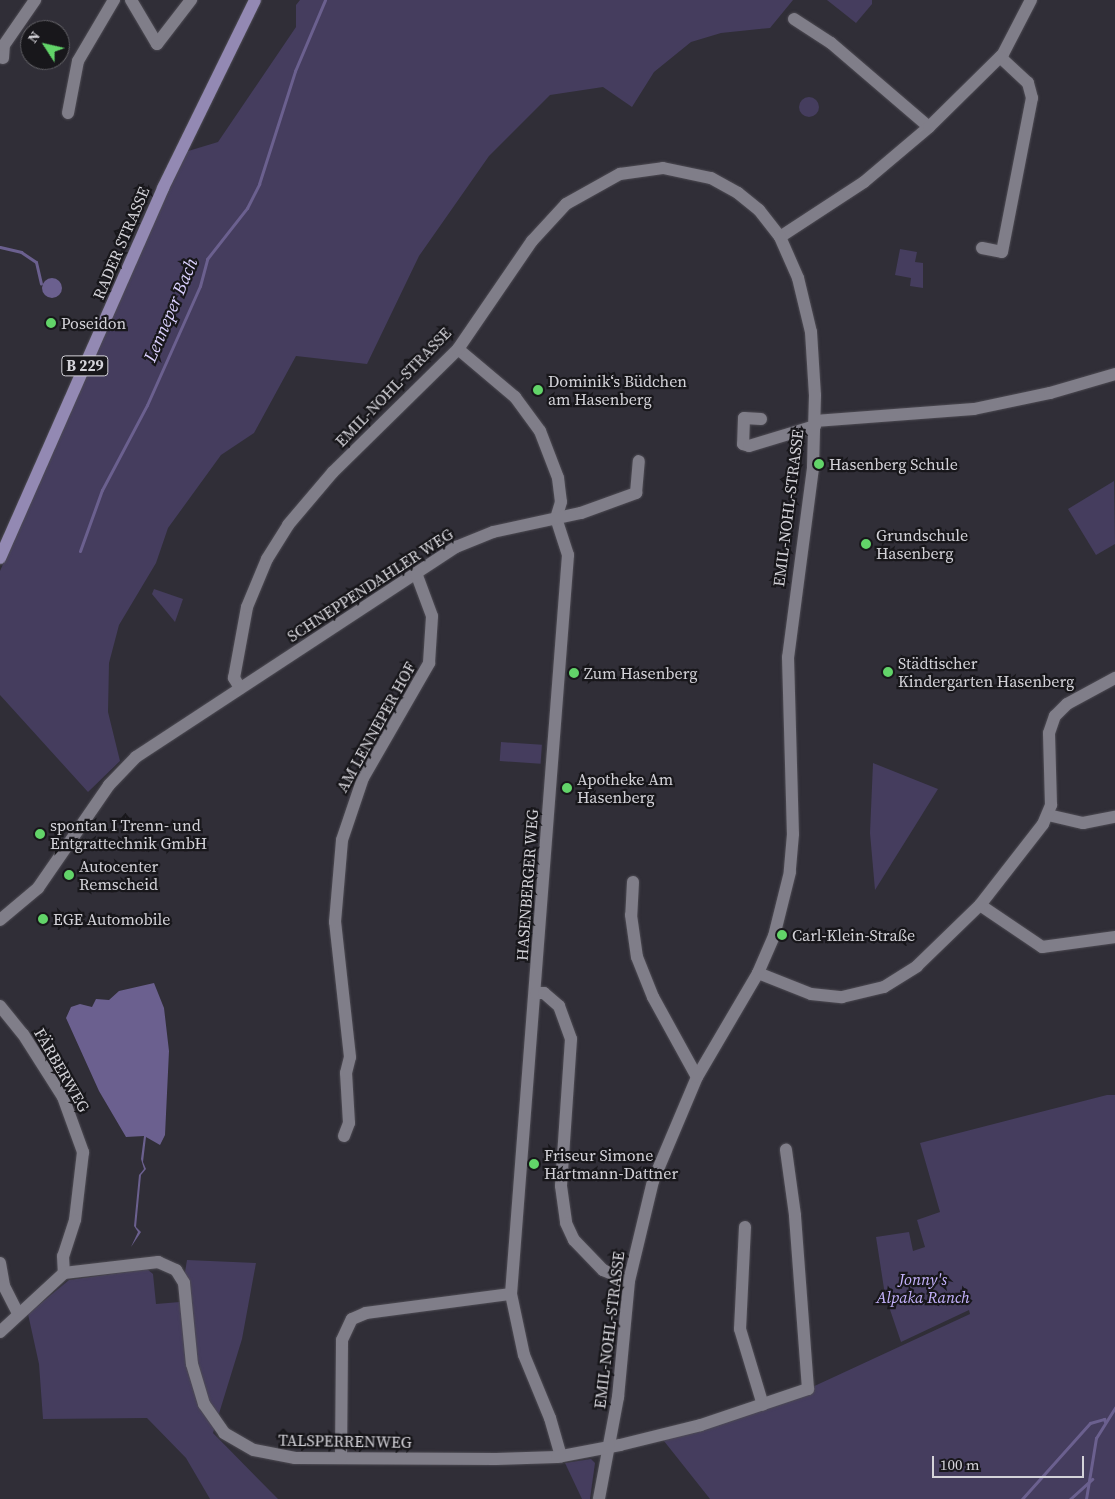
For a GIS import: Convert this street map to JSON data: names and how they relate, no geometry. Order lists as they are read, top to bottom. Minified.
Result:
{"streets":{"main road":["RADER STRASSE","B 229"],"street":["EMIL-NOHL-STRASSE","SCHNEPPENDAHLER WEG","AM LENNEPER HOF","HASENBERGER WEG","FÄRBERWEG","TALSPERRENWEG"]},"crossings":[["EMIL-NOHL-STRASSE","SCHNEPPENDAHLER WEG"],["EMIL-NOHL-STRASSE","HASENBERGER WEG"],["EMIL-NOHL-STRASSE","TALSPERRENWEG"],["SCHNEPPENDAHLER WEG","AM LENNEPER HOF"],["SCHNEPPENDAHLER WEG","HASENBERGER WEG"],["HASENBERGER WEG","TALSPERRENWEG"],["FÄRBERWEG","TALSPERRENWEG"]],"water":["Lenneper Bach"],"parks":["Jonny's Alpaka Ranch"],"places":["Poseidon","Dominik‘s Büdchen am Hasenberg","Hasenberg Schule","Grundschule Hasenberg","Städtischer Kindergarten Hasenberg","Zum Hasenberg","Apotheke Am Hasenberg","spontan I Trenn- und Entgrattechnik GmbH","Autocenter Remscheid","EGE Automobile","Carl-Klein-Straße","Friseur Simone Hartmann-Dattner"],"scale_bar":"100 m","north":"top left"}
